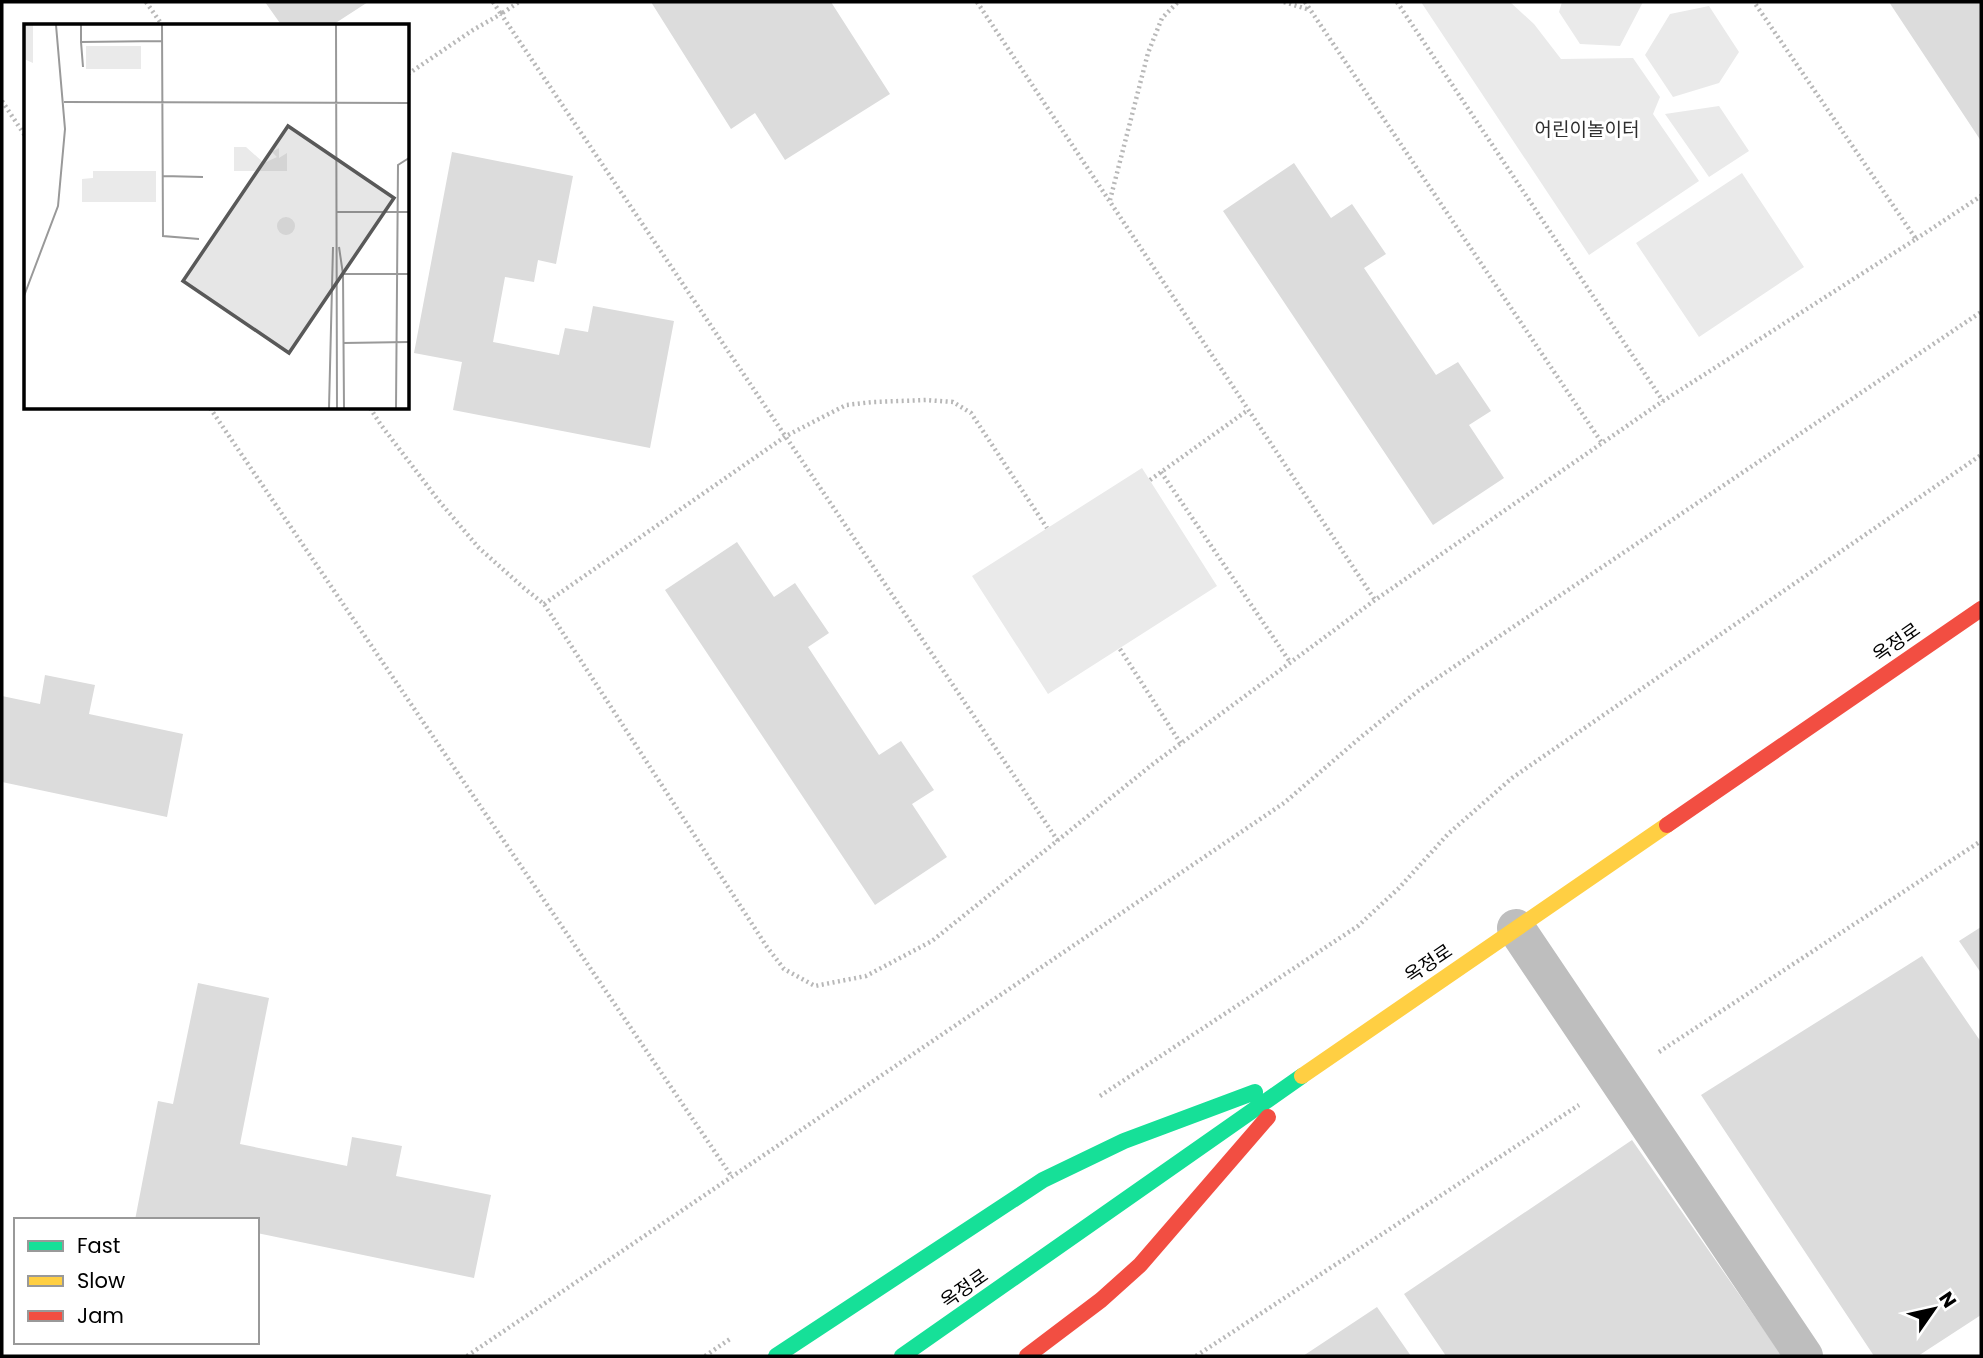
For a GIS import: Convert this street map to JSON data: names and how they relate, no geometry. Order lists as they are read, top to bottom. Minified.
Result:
{"streets":{"main road":["옥정로"]},"parks":["어린이놀이터"],"legend":["Fast","Slow","Jam"],"north":"top right"}
